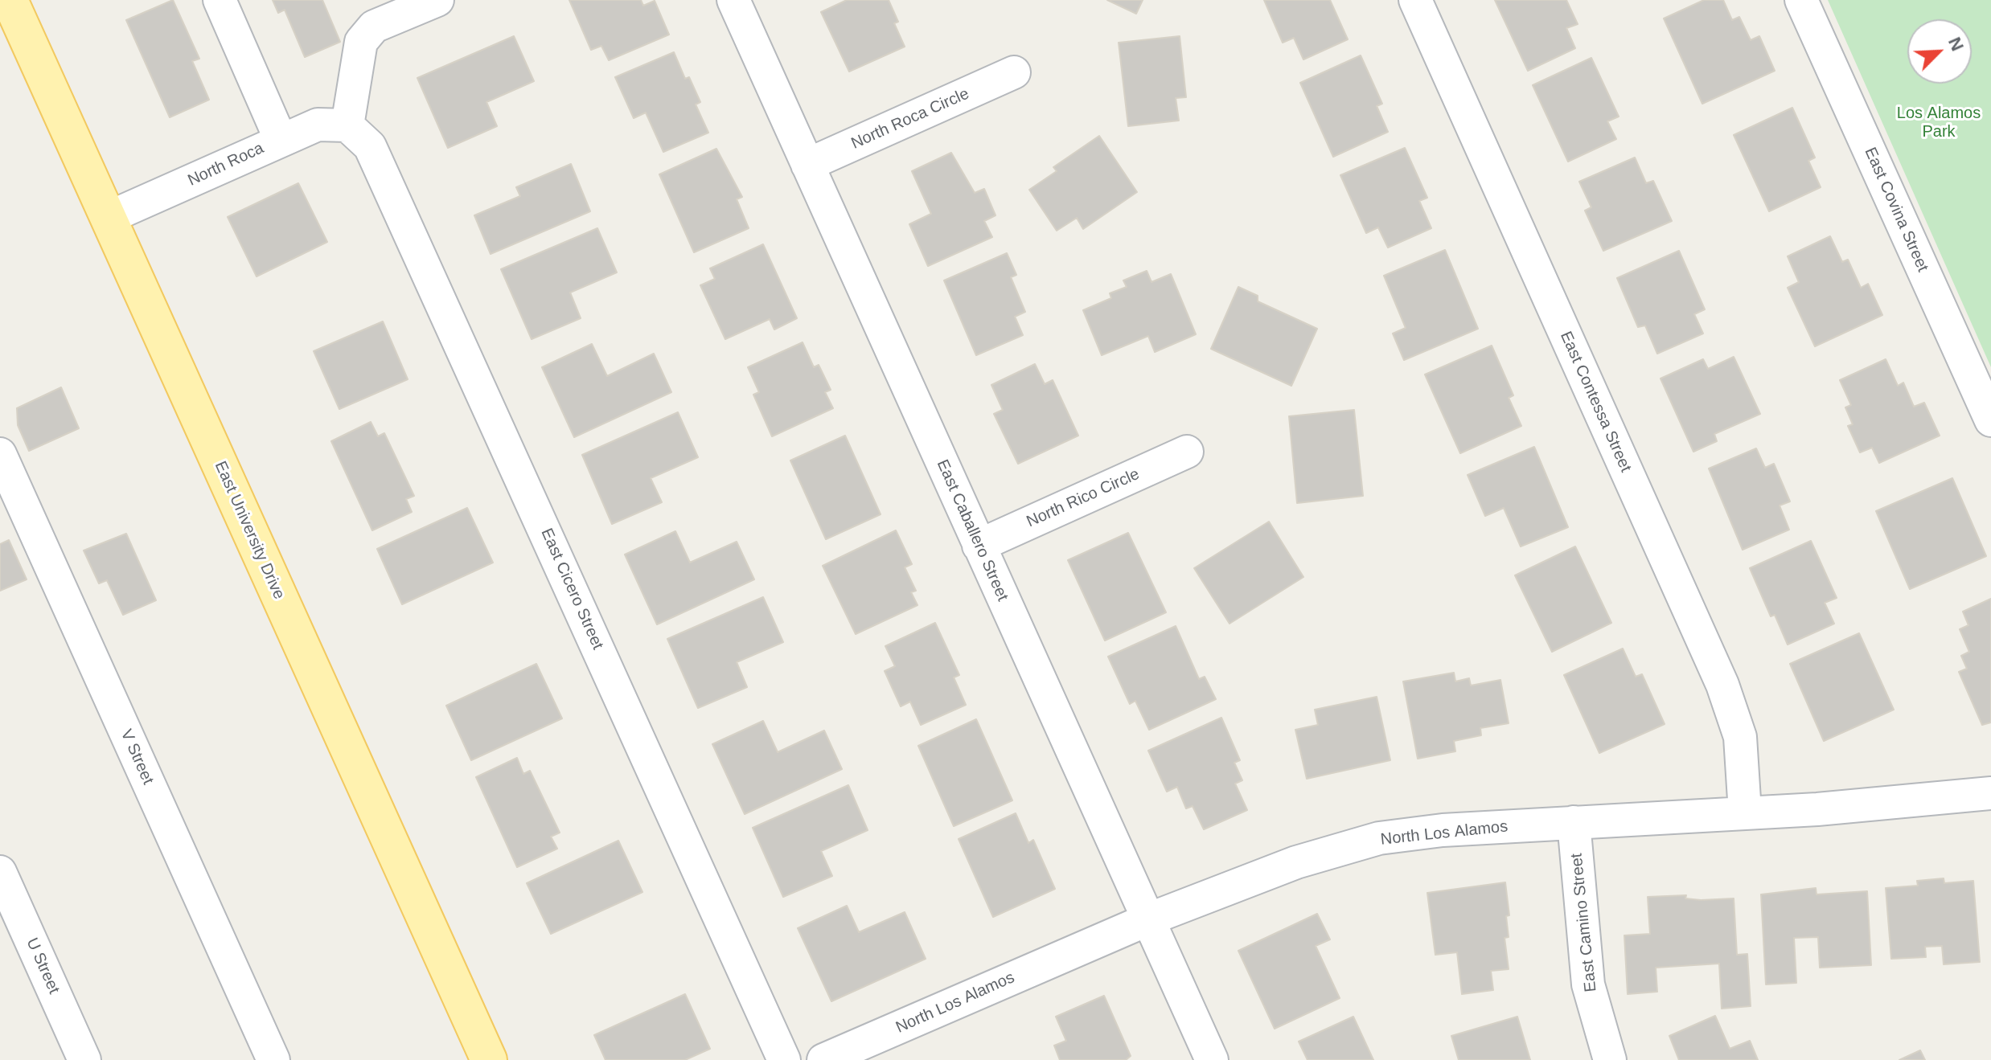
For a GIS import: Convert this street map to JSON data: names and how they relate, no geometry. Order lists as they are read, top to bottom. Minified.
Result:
{"streets":{"main road":["East University Drive"],"street":["North Roca Circle","North Roca","East Covina Street","East Contessa Street","North Rico Circle","East Caballero Street","East Cicero Street","V Street","North Los Alamos","East Camino Street","U Street"]},"crossings":[["North Roca Circle","East Caballero Street"],["North Roca","East University Drive"],["North Roca","East Cicero Street"],["East Contessa Street","North Los Alamos"],["North Rico Circle","East Caballero Street"],["East Caballero Street","North Los Alamos"],["North Los Alamos","East Camino Street"]],"parks":["Los Alamos Park"],"north":"top right"}
